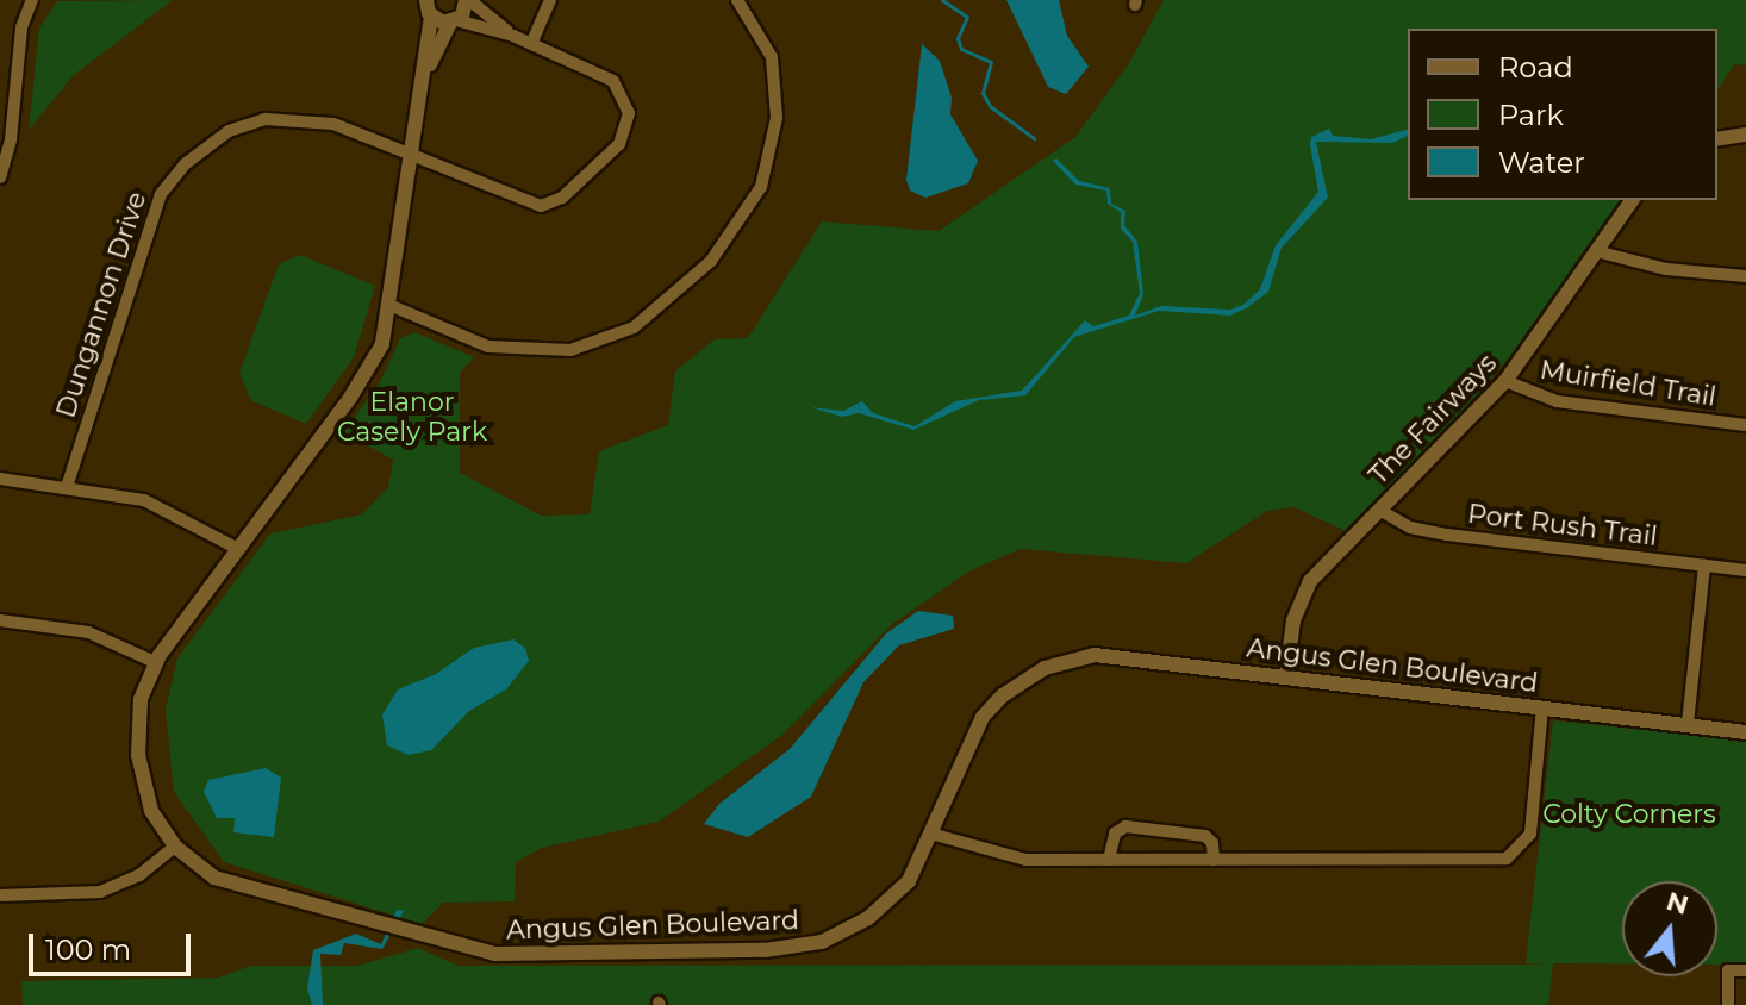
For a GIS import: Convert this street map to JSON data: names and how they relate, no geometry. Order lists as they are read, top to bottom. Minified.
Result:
{"streets":{"street":["Dungannon Drive","Muirfield Trail","The Fairways","Port Rush Trail","Angus Glen Boulevard"]},"crossings":[["Dungannon Drive","Angus Glen Boulevard"],["Muirfield Trail","The Fairways"],["The Fairways","Port Rush Trail"],["The Fairways","Angus Glen Boulevard"]],"parks":["Elanor Casely Park","Colty Corners"],"legend":["Road","Park","Water"],"scale_bar":"100 m","north":"top"}
